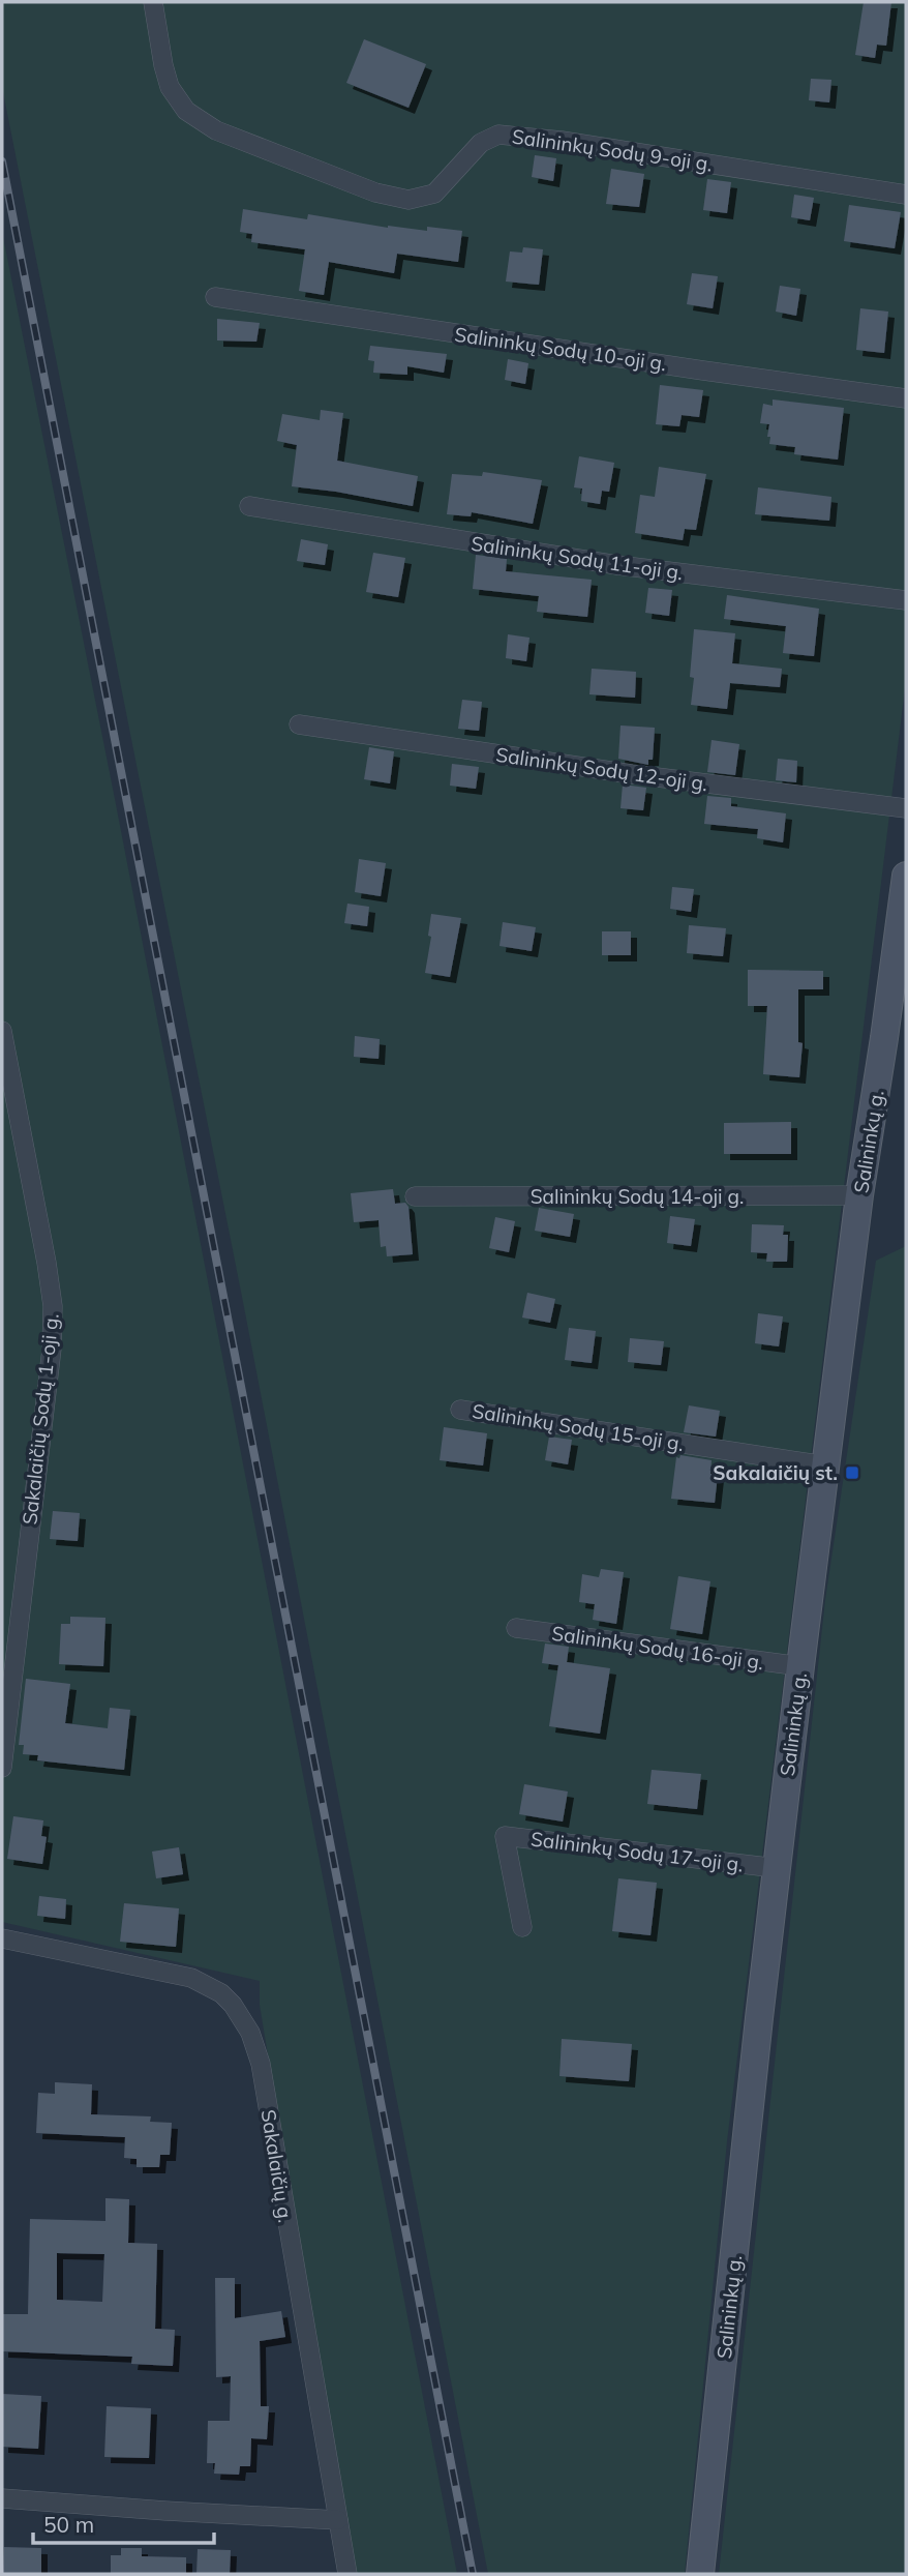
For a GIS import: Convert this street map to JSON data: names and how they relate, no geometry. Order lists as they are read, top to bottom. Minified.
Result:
{"streets":{"main road":["Salininkų g."],"street":["Salininkų Sodų 9-oji g.","Salininkų Sodų 10-oji g.","Salininkų Sodų 11-oji g.","Salininkų Sodų 12-oji g.","Salininkų Sodų 14-oji g.","Sakalaičių Sodų 1-oji g.","Salininkų Sodų 15-oji g.","Salininkų Sodų 16-oji g.","Salininkų Sodų 17-oji g.","Sakalaičių g."]},"crossings":[["Salininkų g.","Salininkų Sodų 14-oji g."],["Salininkų g.","Salininkų Sodų 15-oji g."],["Salininkų g.","Salininkų Sodų 16-oji g."],["Salininkų g.","Salininkų Sodų 17-oji g."]],"places":{"transit":["Sakalaičių st."]},"scale_bar":"50 m"}
